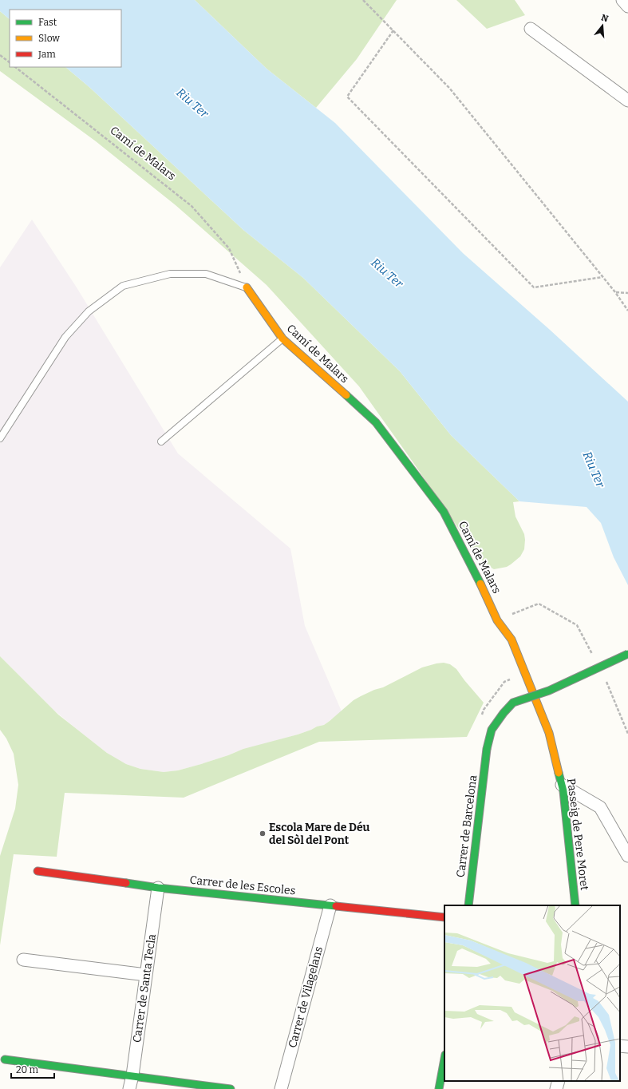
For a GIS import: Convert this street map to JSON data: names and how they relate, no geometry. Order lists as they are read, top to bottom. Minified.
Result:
{"streets":{"street":["Camí de Malars","Carrer de Barcelona","Passeig de Pere Moret","Carrer de les Escoles","Carrer de Santa Tecla","Carrer de Vilagelans"]},"crossings":[["Camí de Malars","Passeig de Pere Moret"],["Carrer de les Escoles","Carrer de Santa Tecla"],["Carrer de les Escoles","Carrer de Vilagelans"]],"water":["Riu Ter"],"places":["Escola Mare de Déu del Sòl del Pont"],"legend":["Fast","Slow","Jam"],"scale_bar":"20 m","north":"top"}
